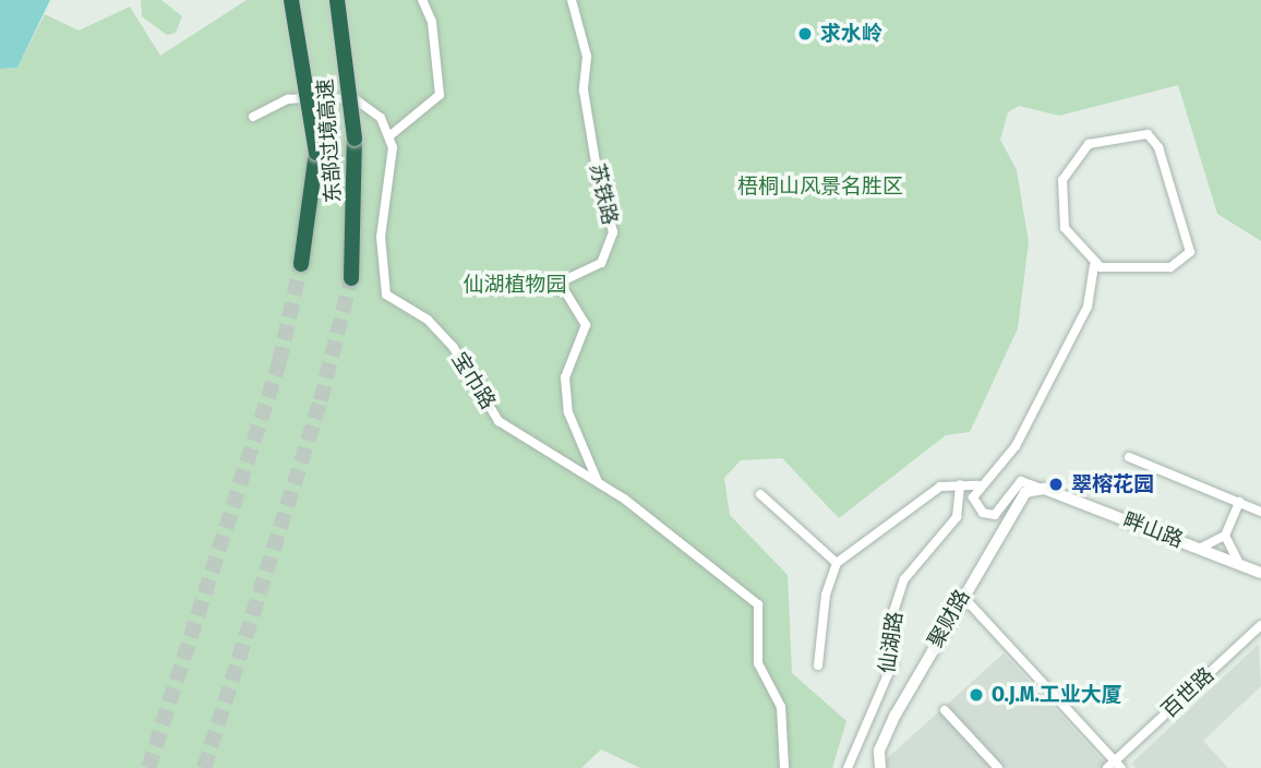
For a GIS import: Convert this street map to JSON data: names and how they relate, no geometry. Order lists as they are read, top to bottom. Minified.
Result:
{"streets":{"highway":["东部过境高速"],"street":["苏铁路","宝巾路","畔山路","聚财路","仙湖路","百世路"]},"crossings":[["苏铁路","宝巾路"],["畔山路","聚财路"]],"parks":["梧桐山风景名胜区","仙湖植物园"],"places":["求水岭","翠榕花园","O.J.M.工业大厦"]}
